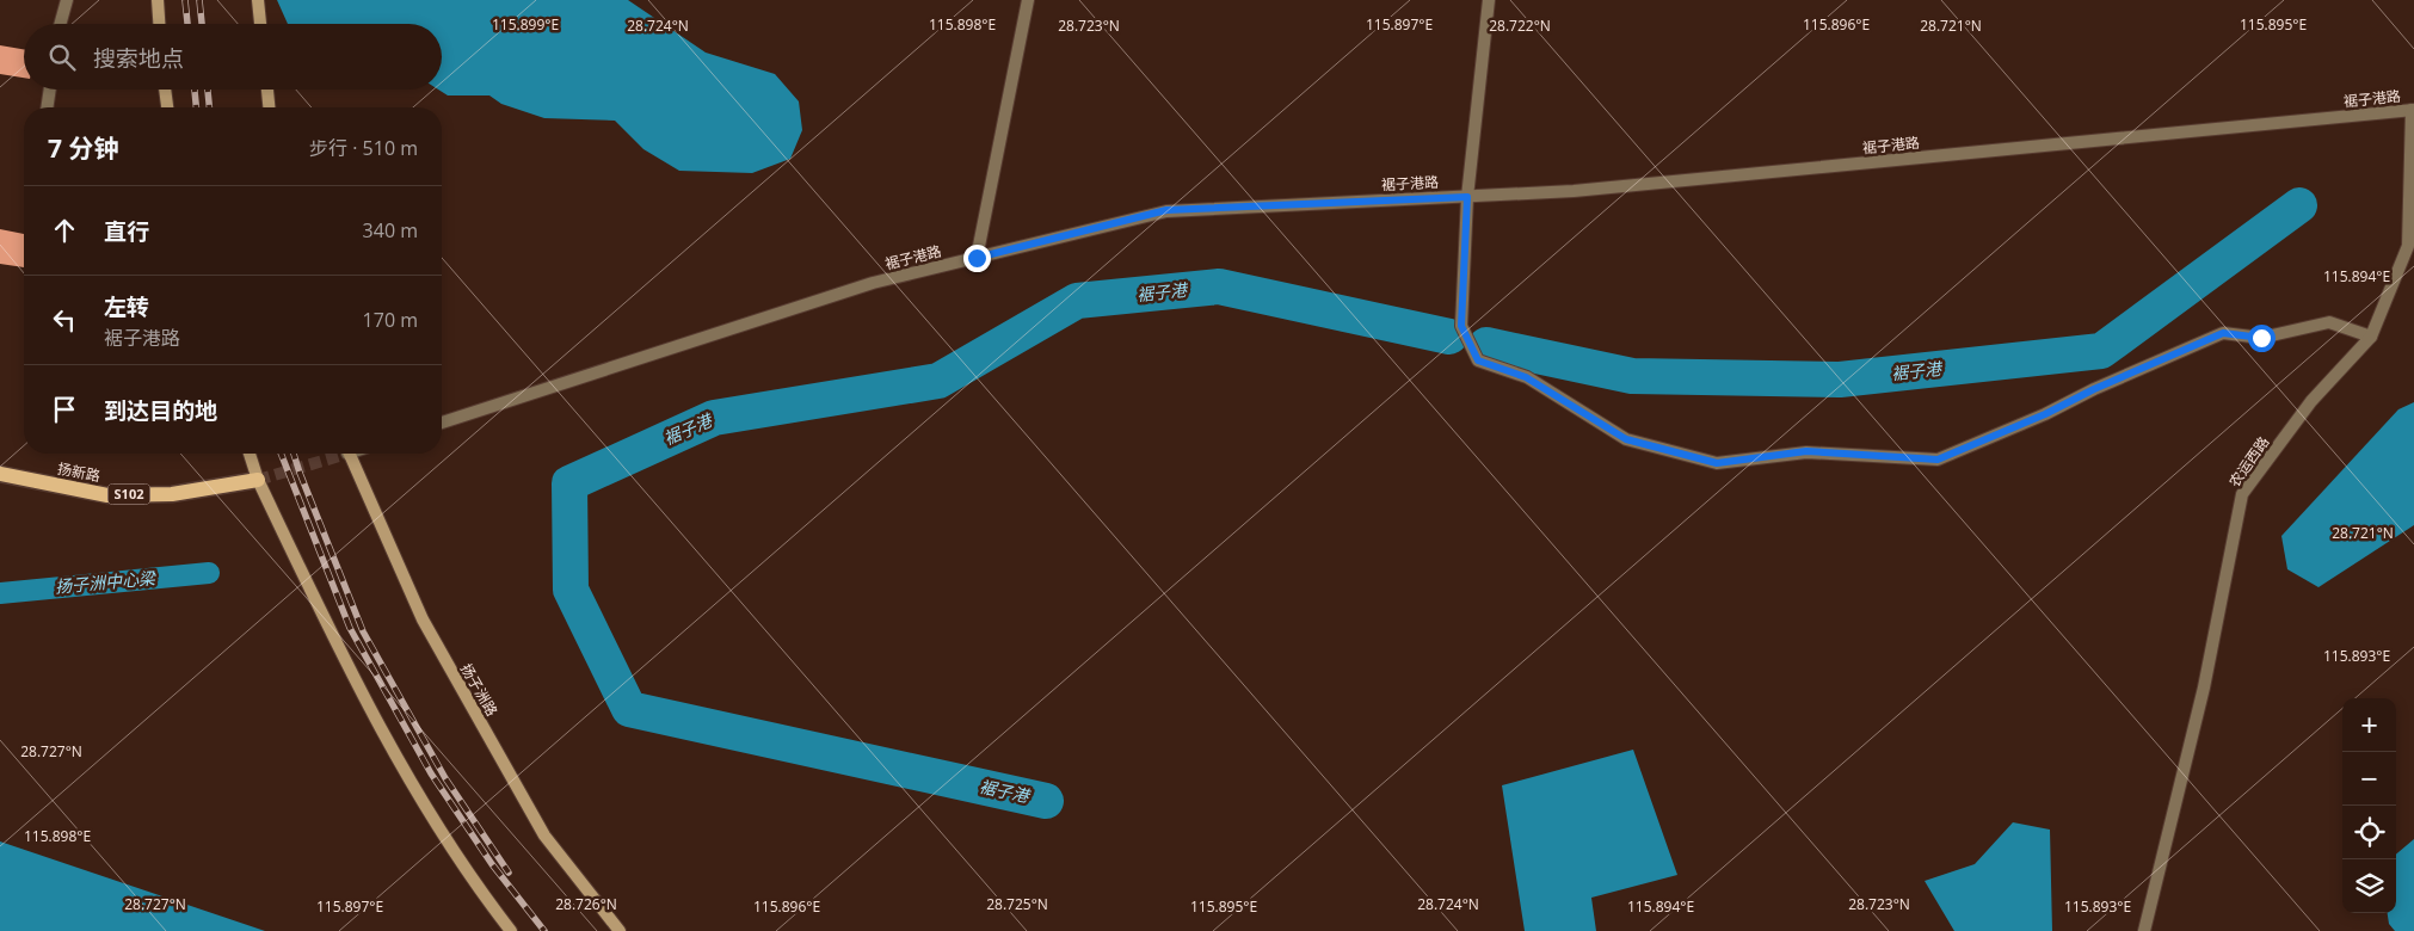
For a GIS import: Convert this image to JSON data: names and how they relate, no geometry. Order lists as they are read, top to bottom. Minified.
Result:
{"streets":{"main road":["扬新路","S102","扬子洲路"],"street":["裾子港路","农运西路"]},"crossings":[["裾子港路","农运西路"]],"water":["裾子港","扬子洲中心梁"],"page":{"search":"搜索地点","heading":["7 分钟","步行 · 510 m"],"list":[["直行","340 m"],["左转","裾子港路","170 m"],"到达目的地"],"map_buttons":["+","−"]},"coordinates":["115.899°E","115.898°E","115.897°E","115.896°E","115.895°E","28.722°N","28.721°N","28.724°N","28.723°N","115.894°E","115.893°E","28.727°N","28.726°N","28.725°N"]}
